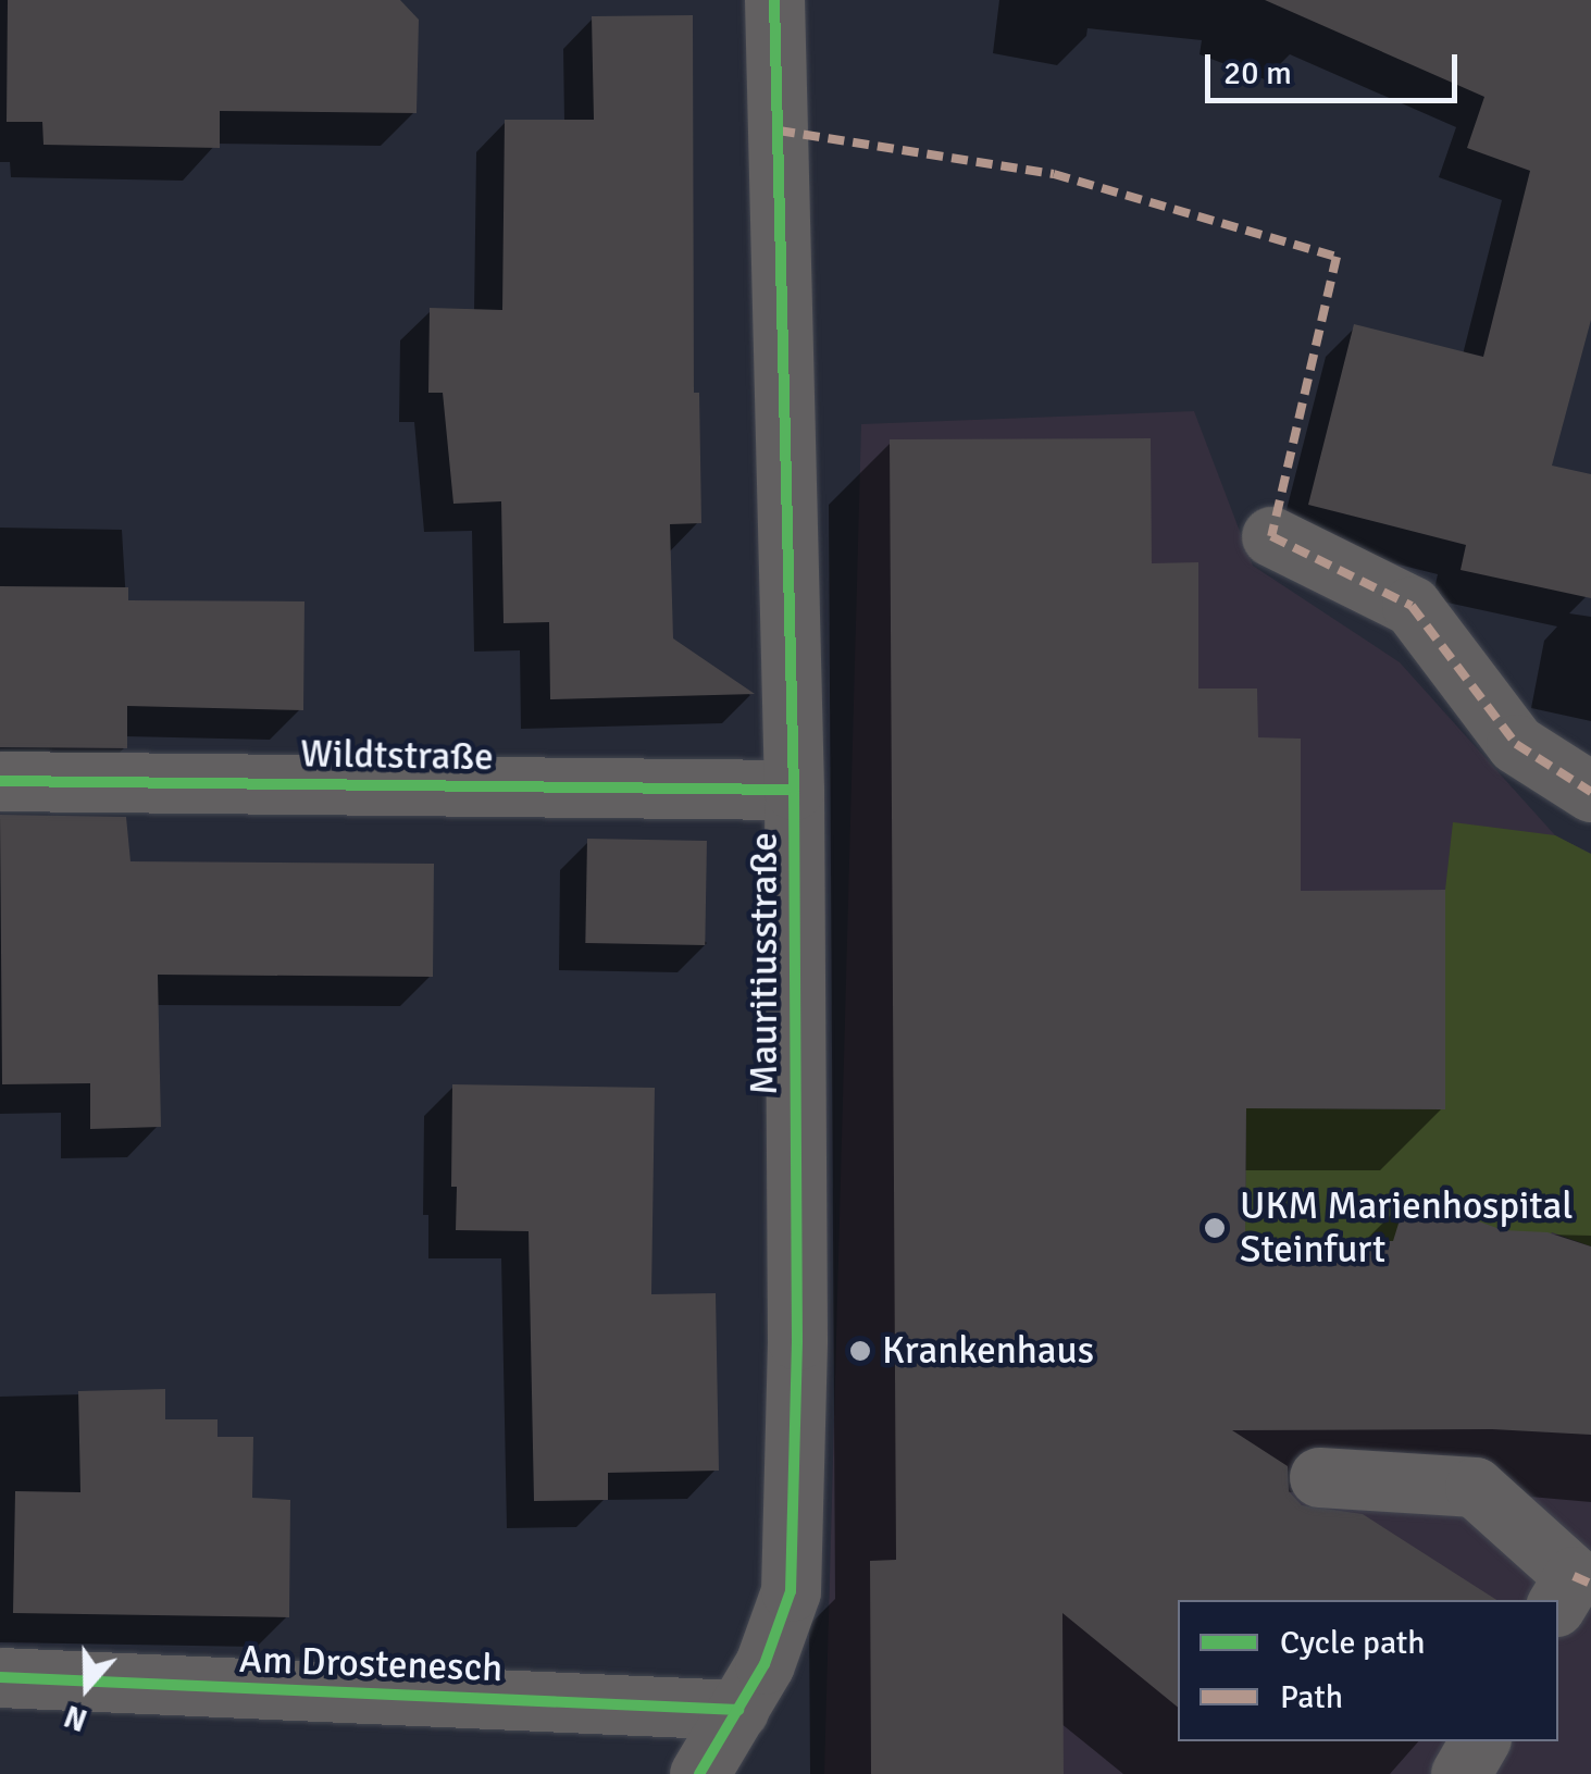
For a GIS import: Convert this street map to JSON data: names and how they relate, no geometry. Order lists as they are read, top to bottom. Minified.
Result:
{"streets":{"street":["Wildtstraße","Mauritiusstraße","Am Drostenesch"]},"crossings":[["Wildtstraße","Mauritiusstraße"],["Mauritiusstraße","Am Drostenesch"]],"places":["UKM Marienhospital Steinfurt","Krankenhaus"],"legend":["Cycle path","Path"],"scale_bar":"20 m","north":"bottom"}
